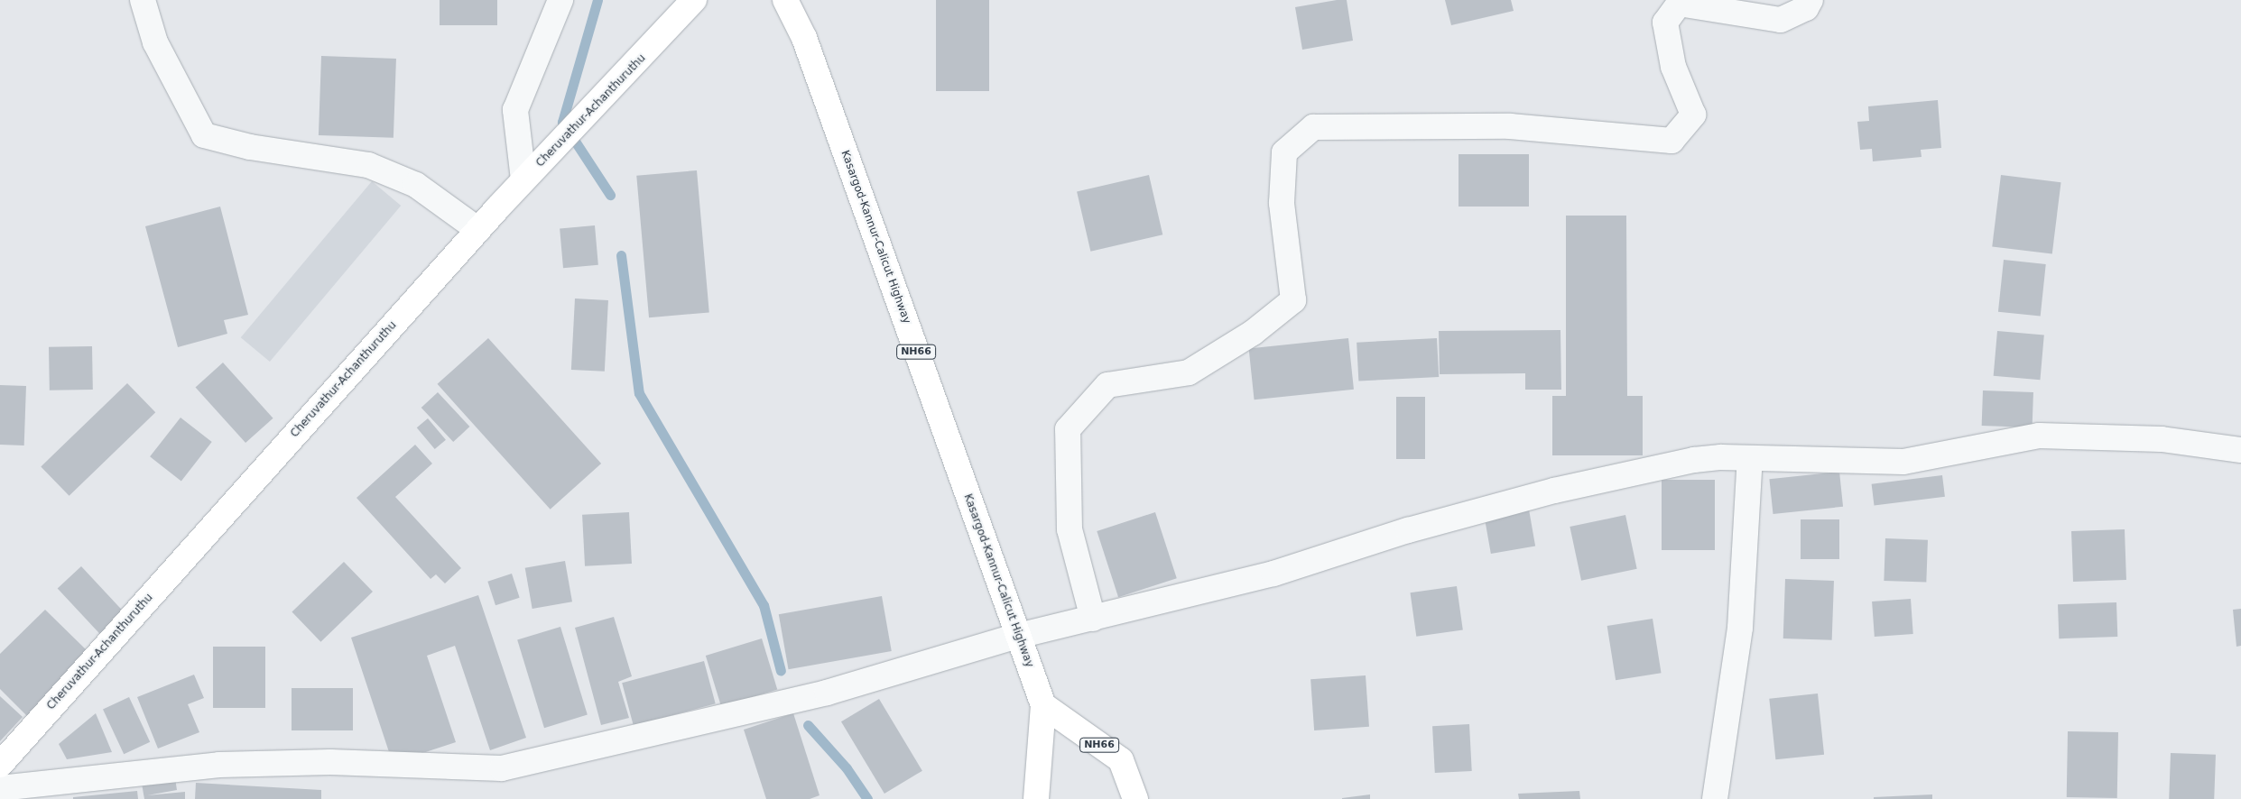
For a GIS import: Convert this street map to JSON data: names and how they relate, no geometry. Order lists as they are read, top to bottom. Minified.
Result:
{"streets":{"main road":["Cheruvathur-Achanthuruthu","Kasargod-Kannur-Calicut Highway","NH66"]},"crossings":[["Kasargod-Kannur-Calicut Highway","NH66"]]}
